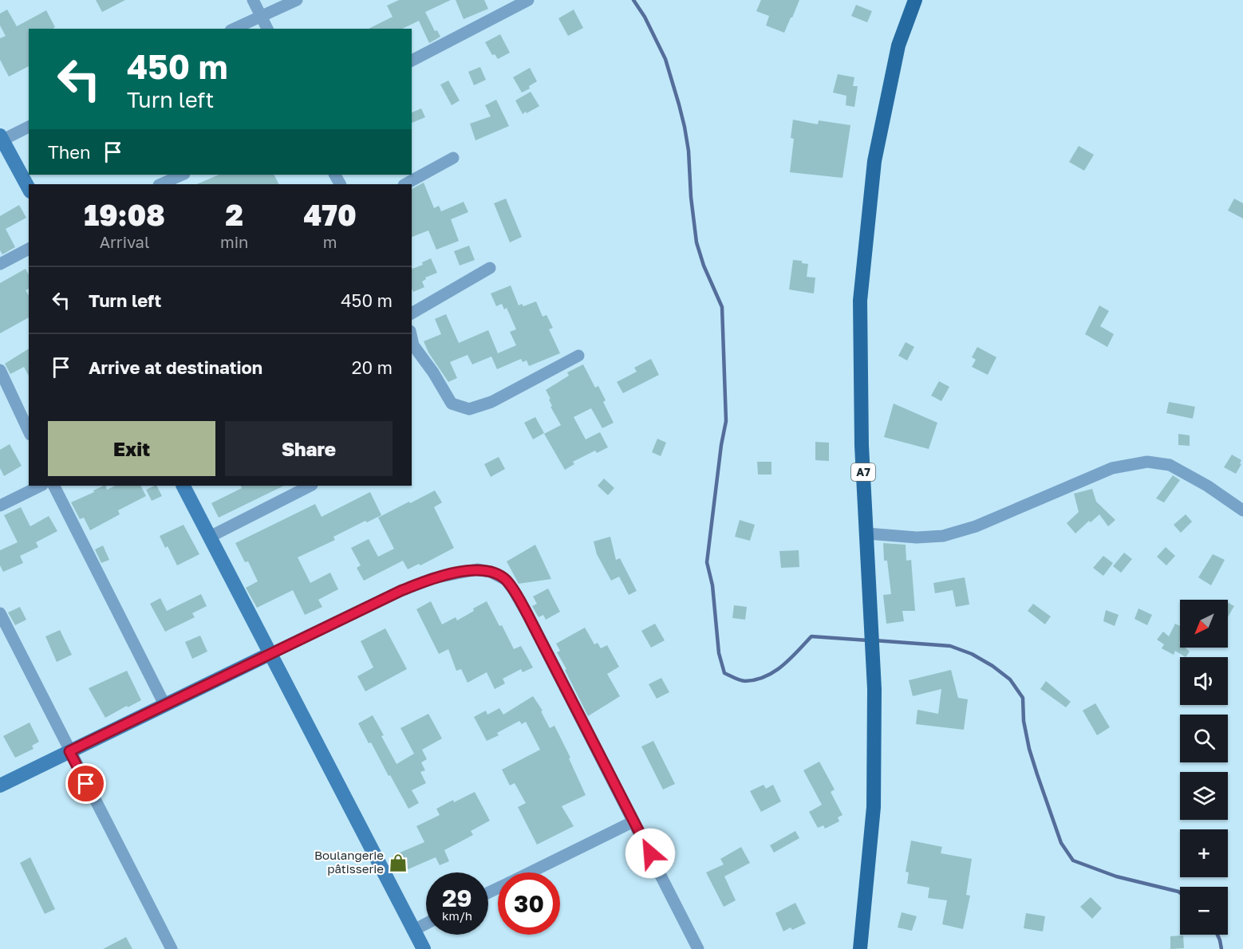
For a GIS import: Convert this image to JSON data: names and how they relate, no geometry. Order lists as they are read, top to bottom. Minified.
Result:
{"streets":{"main road":["A7"]},"places":{"shop":["Boulangerie pâtisserie"]},"north":"bottom left","page":{"turn":["450 m","Turn left"],"then":"Then","eta":["19:08","Arrival","2","min","470","m"],"list":[{"name":"Turn left","value":"450 m"},{"name":"Arrive at destination","value":"20 m"}],"buttons":["Exit","Share"],"map_buttons":["+","−"],"speed":"29 km/h","limit":"30"}}
